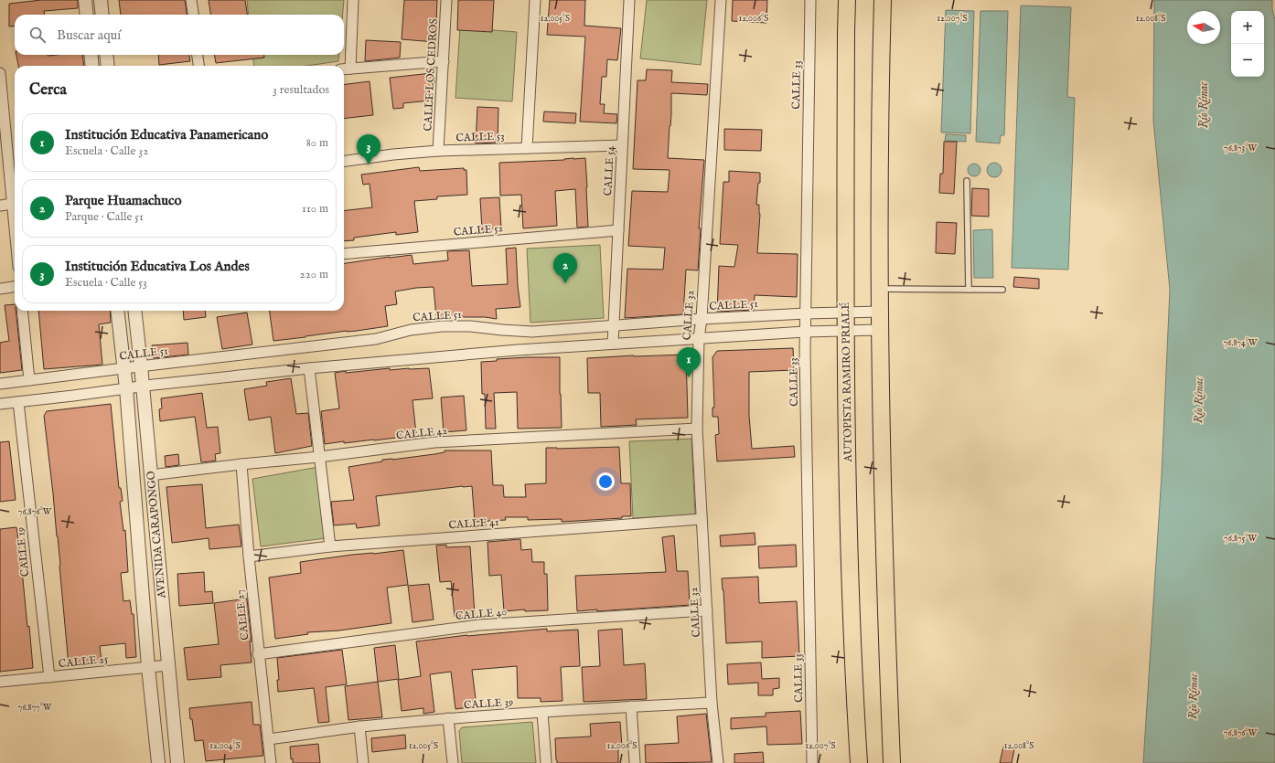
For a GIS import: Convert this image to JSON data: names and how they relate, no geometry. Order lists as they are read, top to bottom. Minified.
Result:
{"streets":{"highway":["AUTOPISTA RAMIRO PRIALÉ"],"street":["CALLE LOS CEDROS","CALLE 33","CALLE 53","CALLE 54","CALLE 52","CALLE 51","CALLE 32","CALLE 42","CALLE 41","AVENIDA CARAPONGO","CALLE 19","CALLE 40","CALLE 27","CALLE 25","CALLE 39"]},"crossings":[["CALLE LOS CEDROS","CALLE 53"],["CALLE 33","CALLE 51"],["CALLE 53","CALLE 54"],["CALLE 54","CALLE 52"],["CALLE 54","CALLE 51"],["CALLE 51","CALLE 32"],["CALLE 51","AUTOPISTA RAMIRO PRIALÉ"],["CALLE 51","AVENIDA CARAPONGO"],["CALLE 32","CALLE 42"],["CALLE 32","CALLE 41"],["CALLE 32","CALLE 40"],["CALLE 32","CALLE 39"],["CALLE 42","AVENIDA CARAPONGO"],["CALLE 42","CALLE 27"],["CALLE 41","CALLE 27"],["AVENIDA CARAPONGO","CALLE 25"],["CALLE 19","CALLE 25"],["CALLE 40","CALLE 27"],["CALLE 27","CALLE 39"]],"water":["Río Rímac"],"north":"left","page":{"map_buttons":["+","−"],"search":"Buscar aquí","heading":["Cerca","3 resultados"],"list":[{"mark":"1","name":"Institución Educativa Panamericano","note":"Escuela · Calle 32","value":"80 m"},{"mark":"2","name":"Parque Huamachuco","note":"Parque · Calle 51","value":"110 m"},{"mark":"3","name":"Institución Educativa Los Andes","note":"Escuela · Calle 53","value":"220 m"}],"pins":["3","2","1"]},"coordinates":["12.005°S","12.006°S","12.007°S","12.008°S","76.873°W","76.874°W","76.876°W","76.875°W","76.877°W","12.004°S"]}
